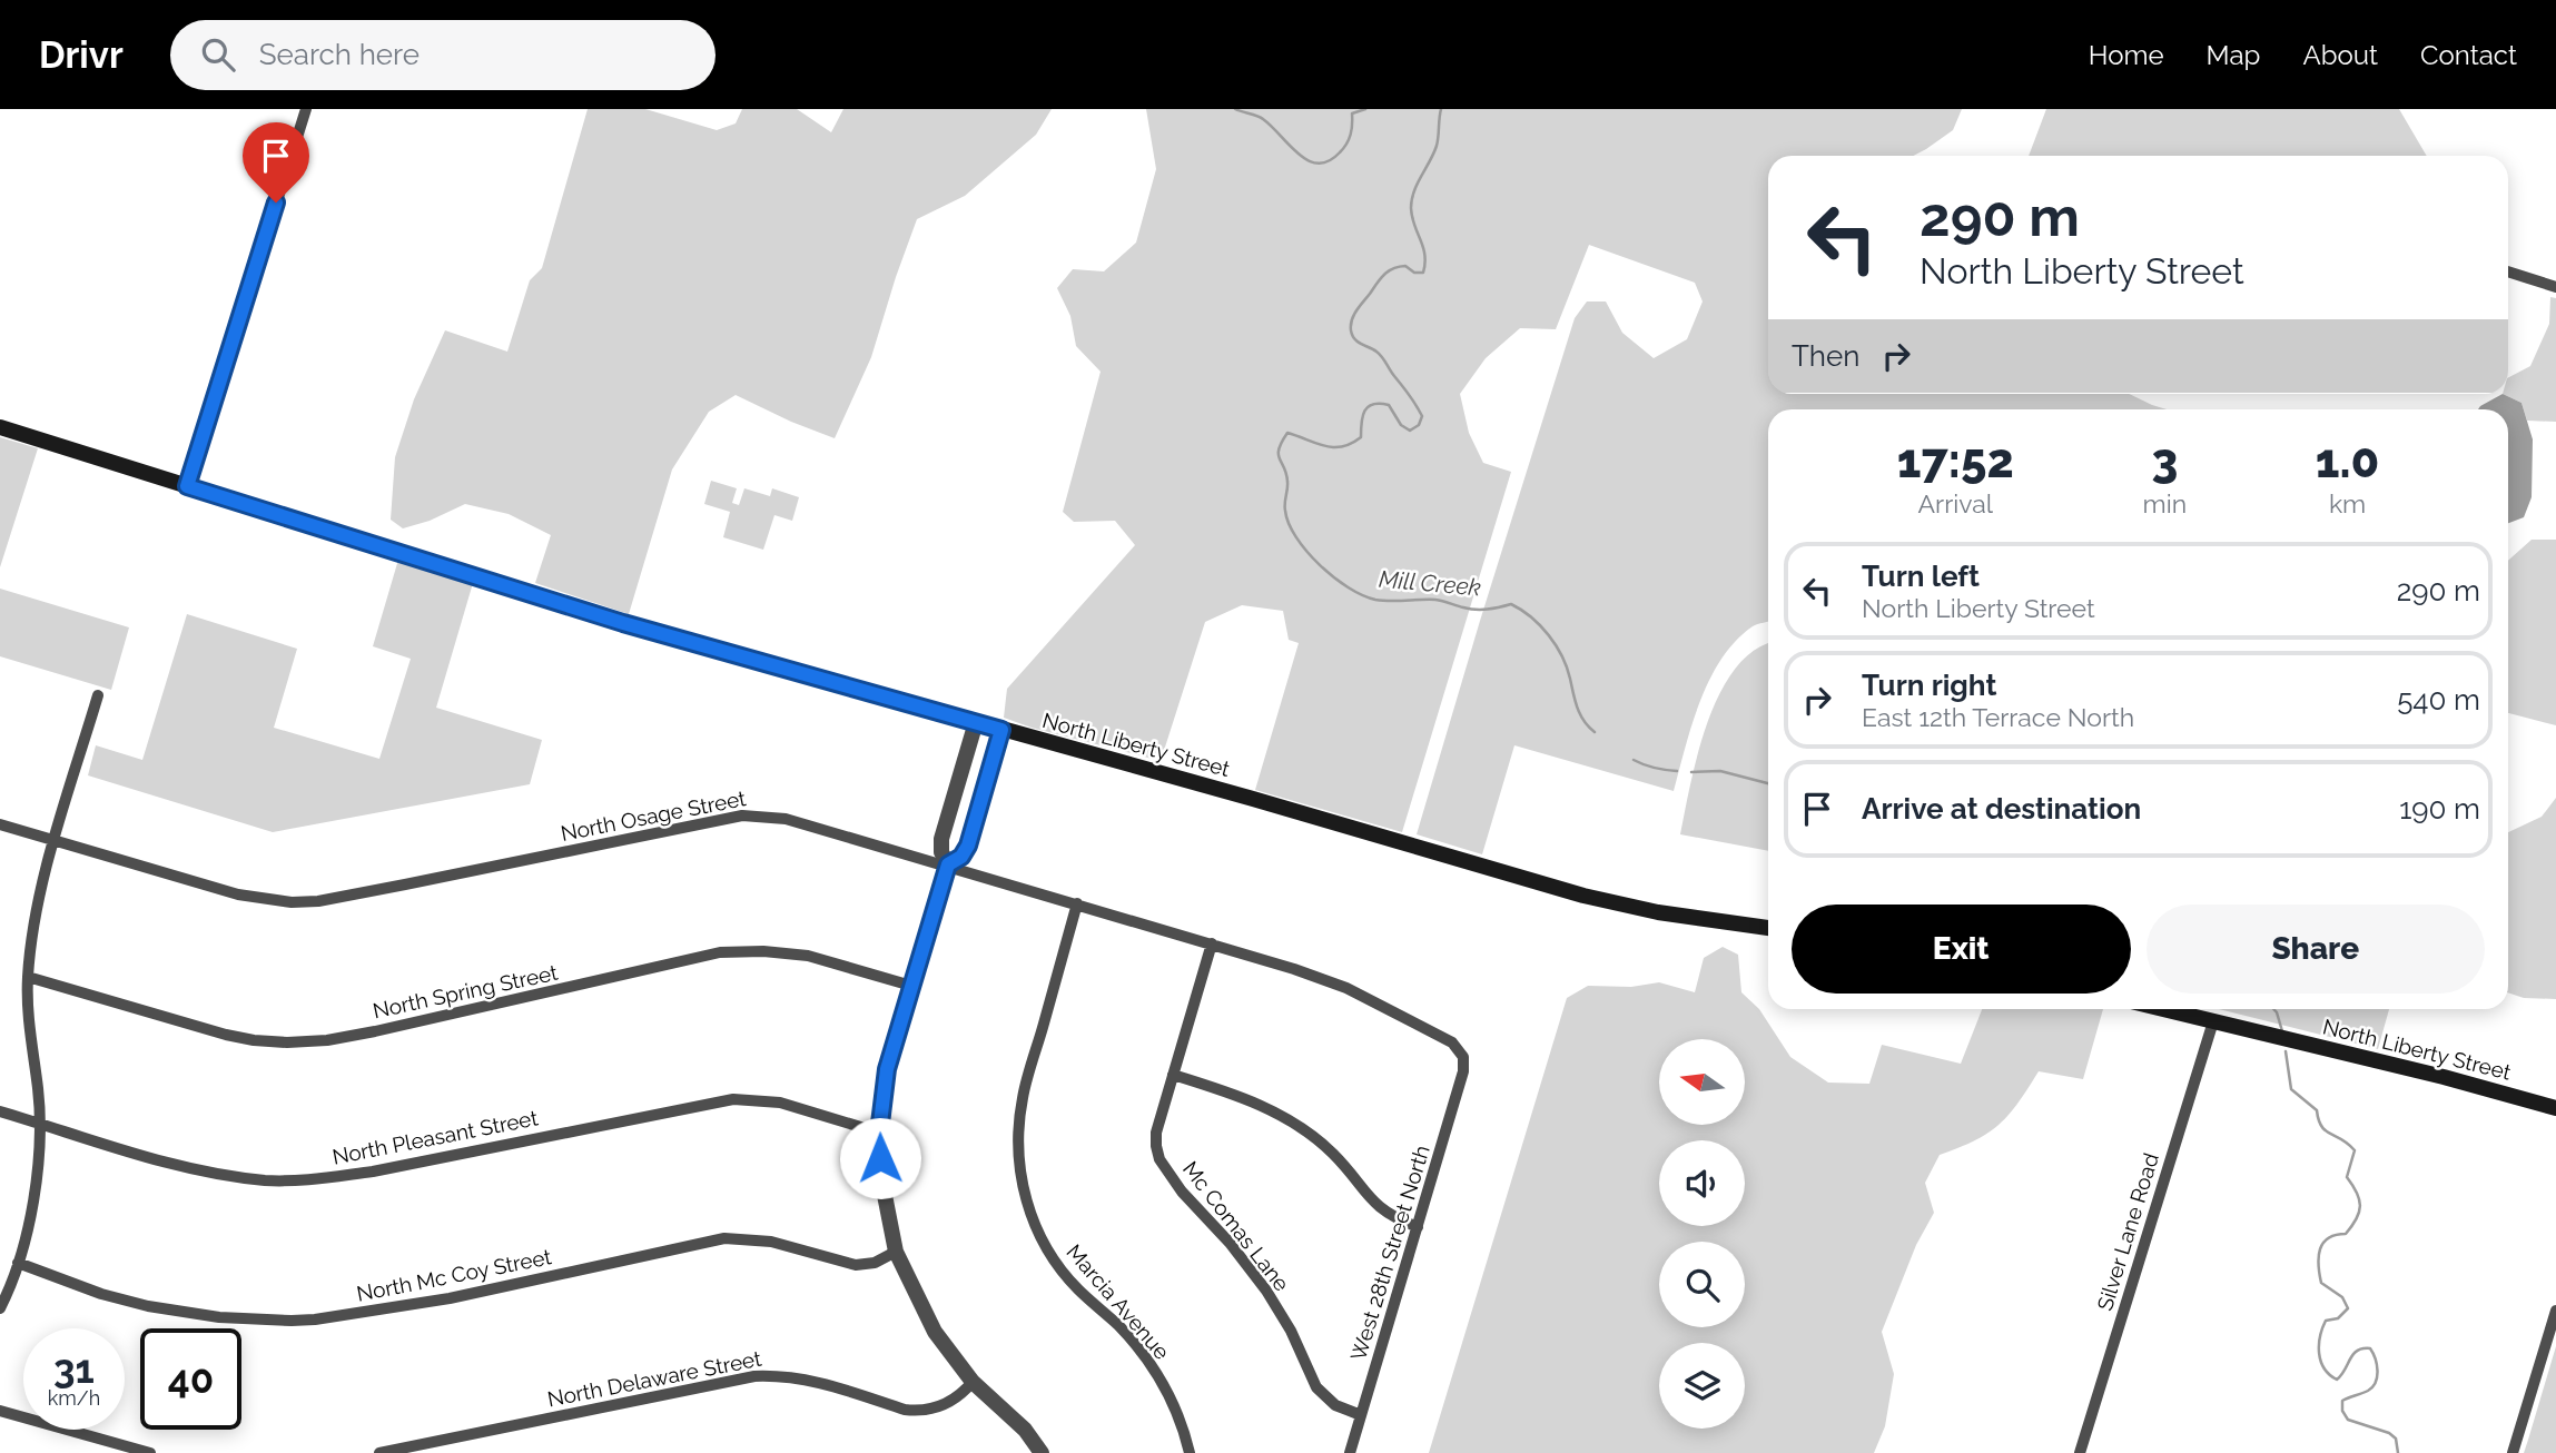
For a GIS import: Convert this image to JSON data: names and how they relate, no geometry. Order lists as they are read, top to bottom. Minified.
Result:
{"streets":{"main road":["North Liberty Street"],"street":["North Osage Street","North Spring Street","North Pleasant Street","Mc Comas Lane","Silver Lane Road","West 28th Street North","North Mc Coy Street","Marcia Avenue","North Delaware Street"]},"crossings":[["North Liberty Street","Silver Lane Road"],["North Osage Street","Mc Comas Lane"],["North Osage Street","West 28th Street North"],["North Osage Street","Marcia Avenue"],["Mc Comas Lane","West 28th Street North"]],"water":["Mill Creek"],"north":"left","page":{"header":"Drivr","search":"Search here","nav":["Home","Map","About","Contact"],"turn":["290 m","North Liberty Street"],"then":"Then","eta":["17:52","Arrival","3","min","1.0","km"],"list":[{"name":"Turn left","note":"North Liberty Street","value":"290 m"},{"name":"Turn right","note":"East 12th Terrace North","value":"540 m"},{"name":"Arrive at destination","value":"190 m"}],"buttons":["Exit","Share"],"speed":"31 km/h","limit":"40"}}
